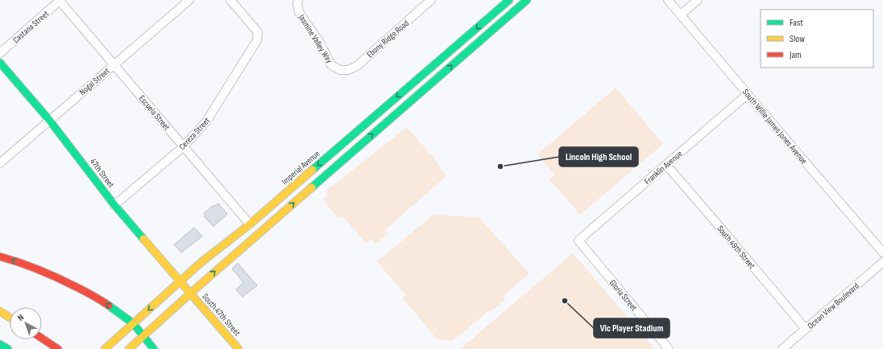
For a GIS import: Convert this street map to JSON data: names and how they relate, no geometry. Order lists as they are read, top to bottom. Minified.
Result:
{"streets":{"main road":["Imperial Avenue","47th Street","South 47th Street"],"street":["Castana Street","Jasmine Valley Way","Ebony Ridge Road","Nogal Street","Escuela Street","South Willie James Jones Avenue","Cereza Street","Franklin Avenue","South 49th Street","Gloria Street","Ocean View Boulevard"]},"crossings":[["Castana Street","Escuela Street"],["Jasmine Valley Way","Ebony Ridge Road"],["Nogal Street","Escuela Street"],["Nogal Street","47th Street"],["Escuela Street","Cereza Street"],["Escuela Street","Imperial Avenue"],["South Willie James Jones Avenue","Franklin Avenue"],["Cereza Street","47th Street"],["Imperial Avenue","47th Street"],["Franklin Avenue","South 49th Street"],["Franklin Avenue","Gloria Street"],["47th Street","South 47th Street"],["South 49th Street","Ocean View Boulevard"]],"places":["Lincoln High School","Vic Player Stadium"],"legend":["Fast","Slow","Jam"],"north":"top left"}
